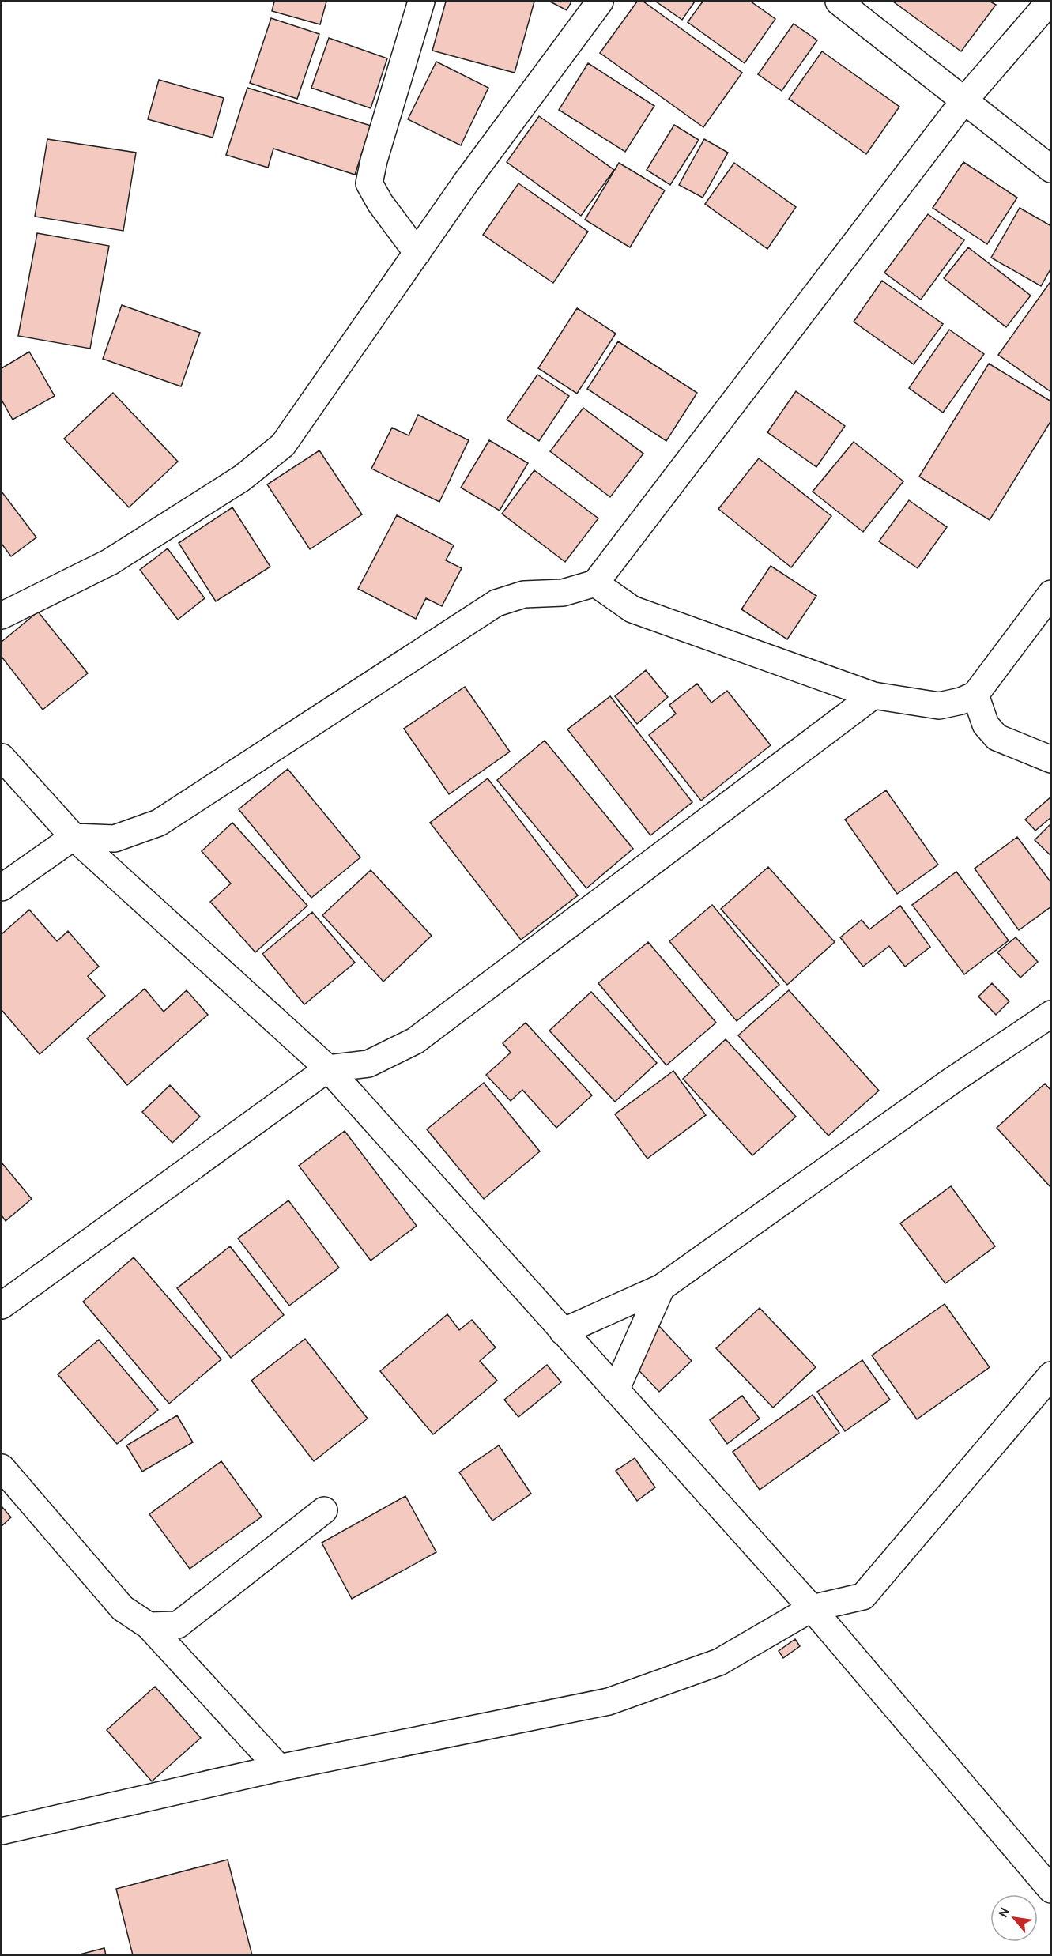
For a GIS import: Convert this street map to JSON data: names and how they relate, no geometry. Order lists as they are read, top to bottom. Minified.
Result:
{"north":"top left"}
